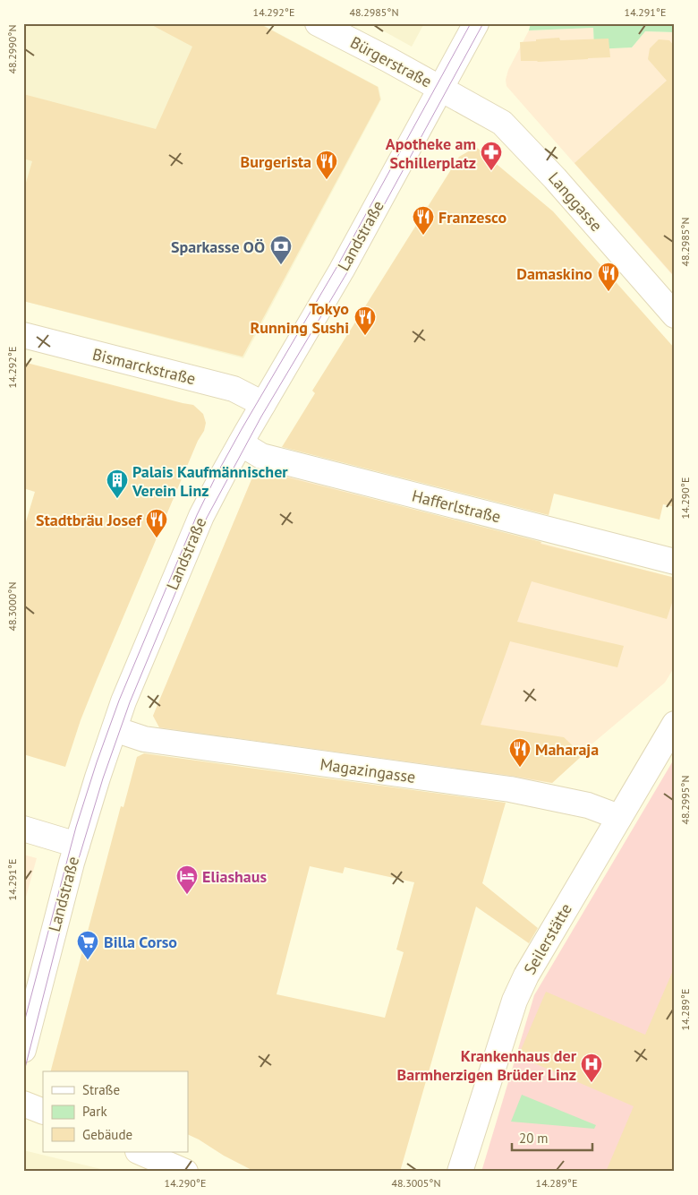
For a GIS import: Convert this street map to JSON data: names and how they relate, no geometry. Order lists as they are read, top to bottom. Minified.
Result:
{"streets":{"street":["Bürgerstraße","Langgasse","Landstraße","Bismarckstraße","Hafferlstraße","Magazingasse","Seilerstätte"]},"crossings":[["Bürgerstraße","Langgasse"],["Bürgerstraße","Landstraße"],["Langgasse","Landstraße"],["Landstraße","Bismarckstraße"],["Landstraße","Hafferlstraße"],["Landstraße","Magazingasse"],["Magazingasse","Seilerstätte"]],"places":{"pharmacy":["Apotheke am Schillerplatz"],"restaurant":["Burgerista","Franzesco","Damaskino","Tokyo Running Sushi","Stadtbräu Josef","Maharaja"],"bank":["Sparkasse OÖ"],"building":["Palais Kaufmännischer Verein Linz"],"hotel":["Eliashaus"],"supermarket":["Billa Corso"],"hospital":["Krankenhaus der Barmherzigen Brüder Linz"]},"legend":["Straße","Park","Gebäude"],"scale_bar":"20 m","coordinates":["14.292°E","48.2985°N","14.291°E","48.2990°N","14.290°E","48.3000°N","48.2995°N","14.289°E","48.3005°N"]}
